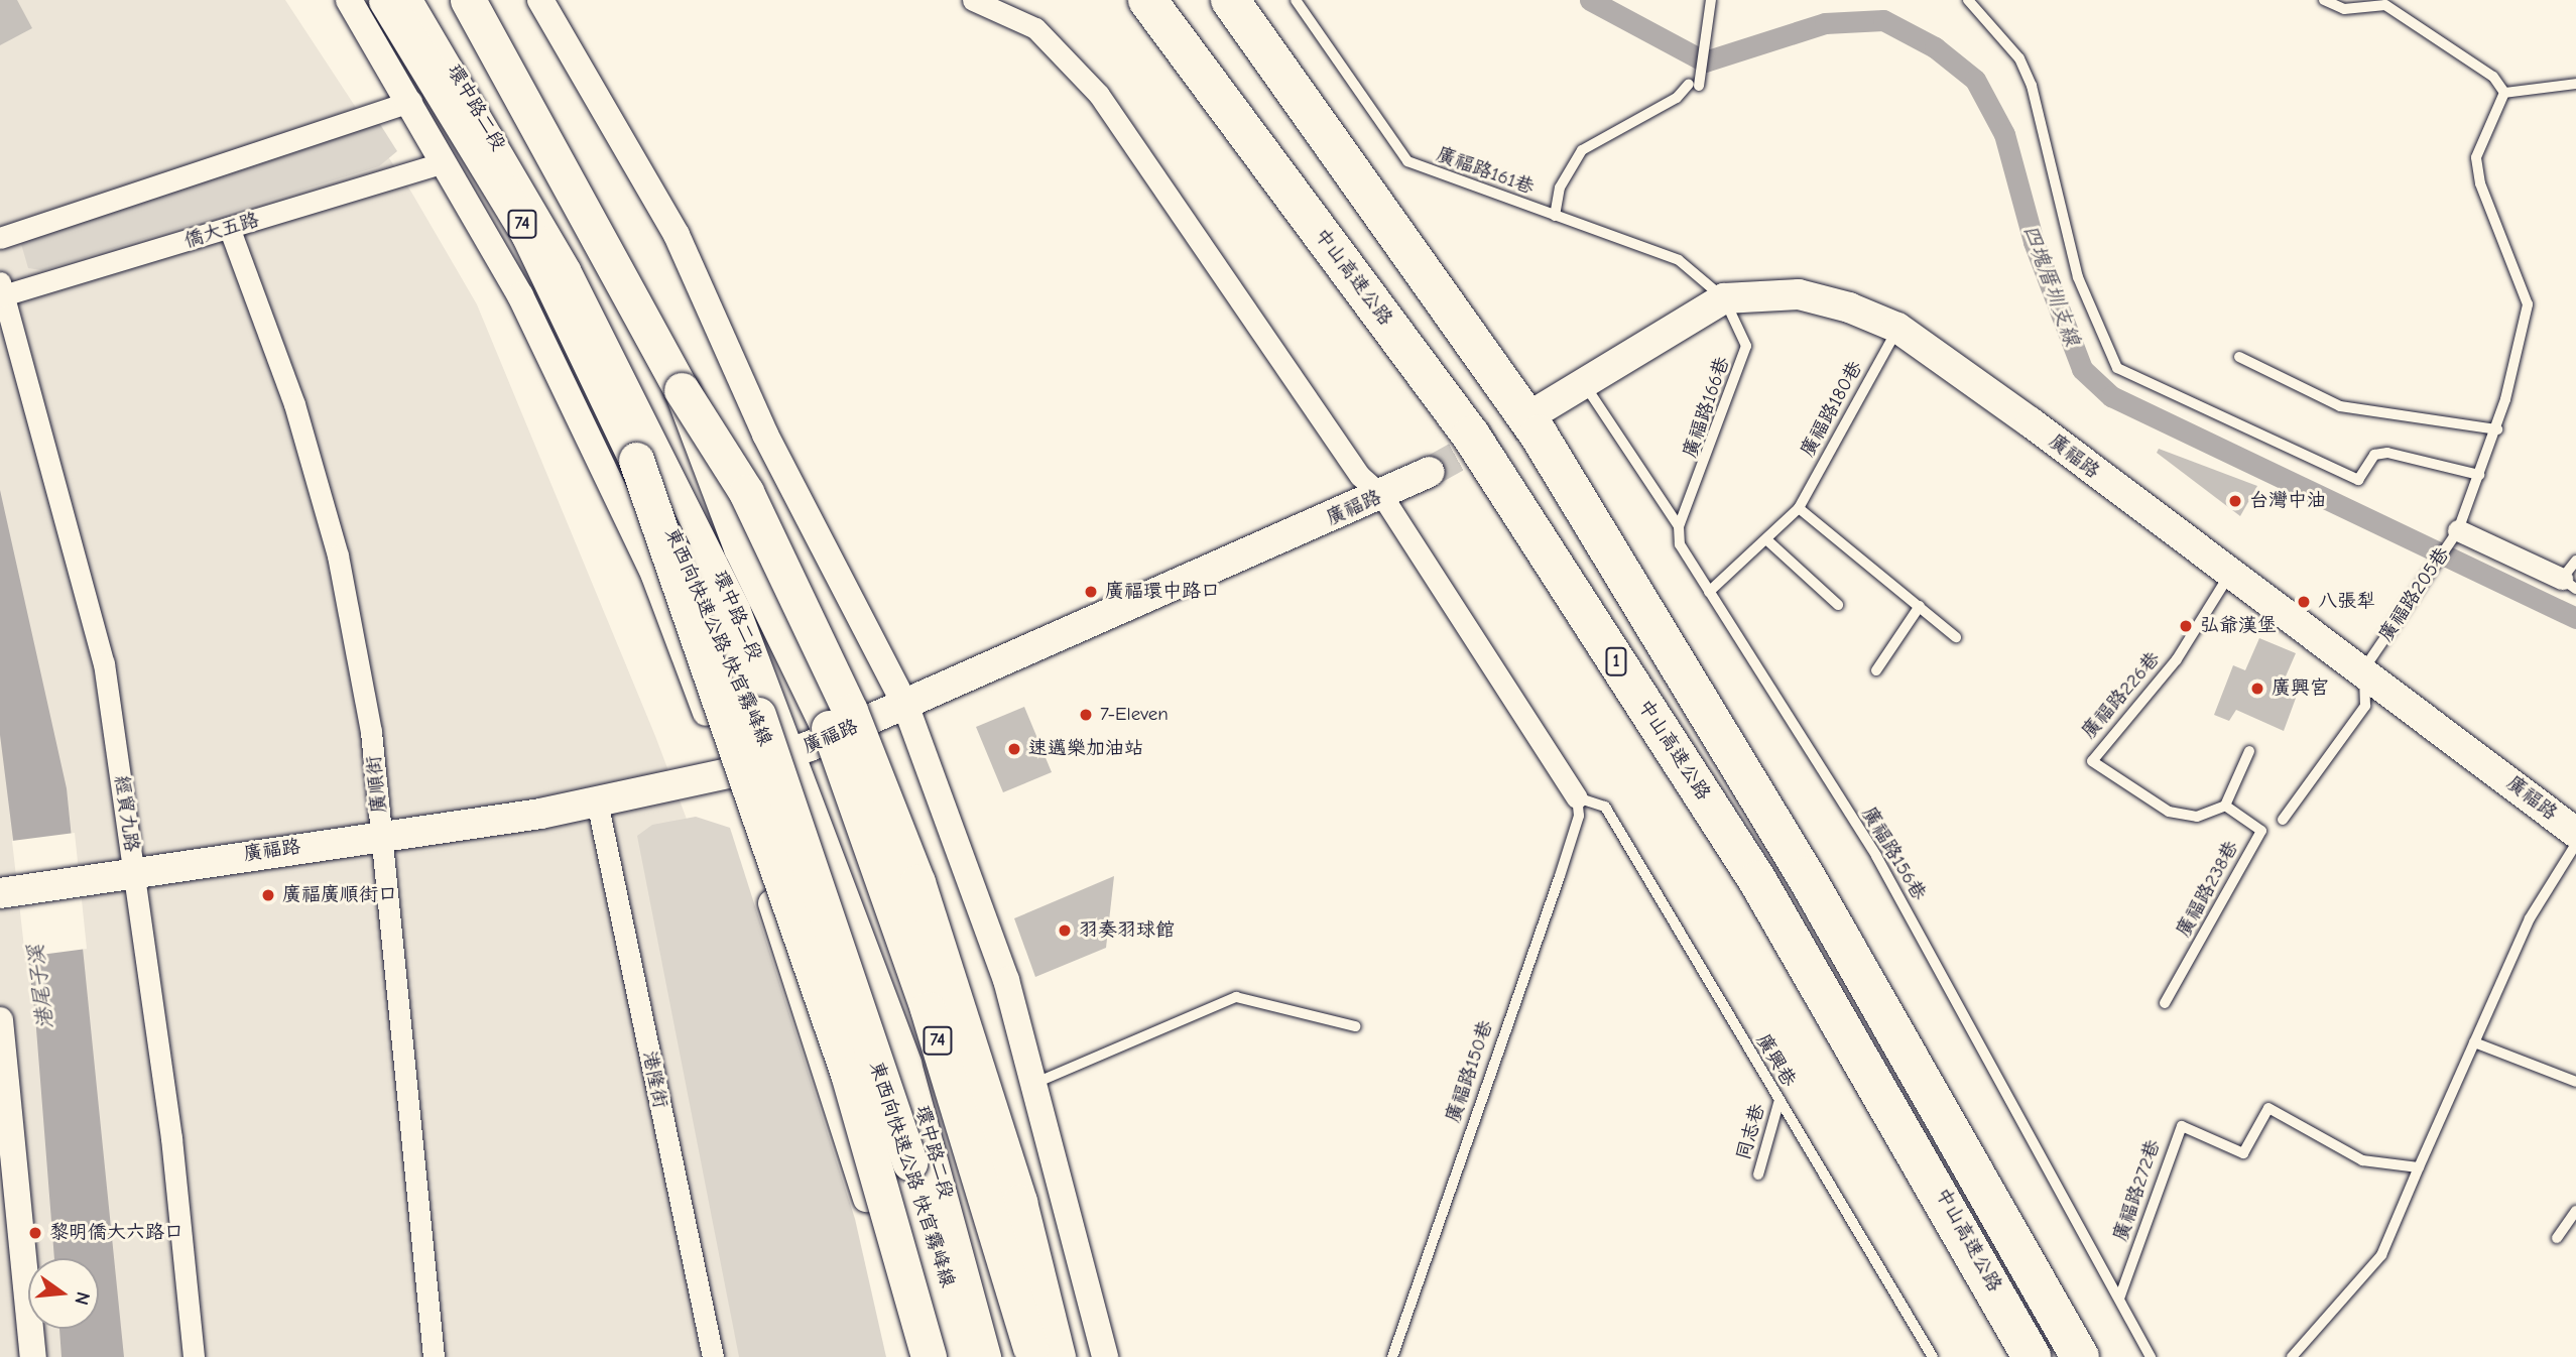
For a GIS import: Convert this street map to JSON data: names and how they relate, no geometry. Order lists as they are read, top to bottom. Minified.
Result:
{"streets":{"highway":["74","中山高速公路","東西向快速公路 快官霧峰線","1"],"main road":["廣福路"],"street":["環中路二段","僑大五路","廣福路205巷","廣順街","經貿九路","港隆街"],"lane":["廣福路161巷","廣福路166巷","廣福路180巷","廣福路226巷","廣福路156巷","廣福路238巷","廣興巷","廣福路150巷","同志巷","廣福路272巷"]},"crossings":[["環中路二段","廣福路"],["廣福路161巷","廣福路166巷"],["廣福路161巷","廣福路"],["僑大五路","廣順街"],["僑大五路","經貿九路"],["廣福路166巷","廣福路"],["廣福路166巷","廣福路156巷"],["廣福路180巷","廣福路"],["廣福路180巷","廣福路156巷"],["廣福路","廣福路205巷"],["廣福路","廣福路226巷"],["廣福路","廣順街"],["廣福路","經貿九路"],["廣福路","廣福路156巷"],["廣福路","港隆街"],["廣福路226巷","廣福路238巷"],["廣福路156巷","廣福路272巷"],["廣興巷","廣福路150巷"],["廣興巷","同志巷"]],"water":["四塊厝圳支線","港尾子溪"],"places":["台灣中油","廣福環中路口","八張犁","弘爺漢堡","廣興宮","7-Eleven","速邁樂加油站","廣福廣順街口","羽奏羽球館","黎明僑大六路口"],"north":"right"}
